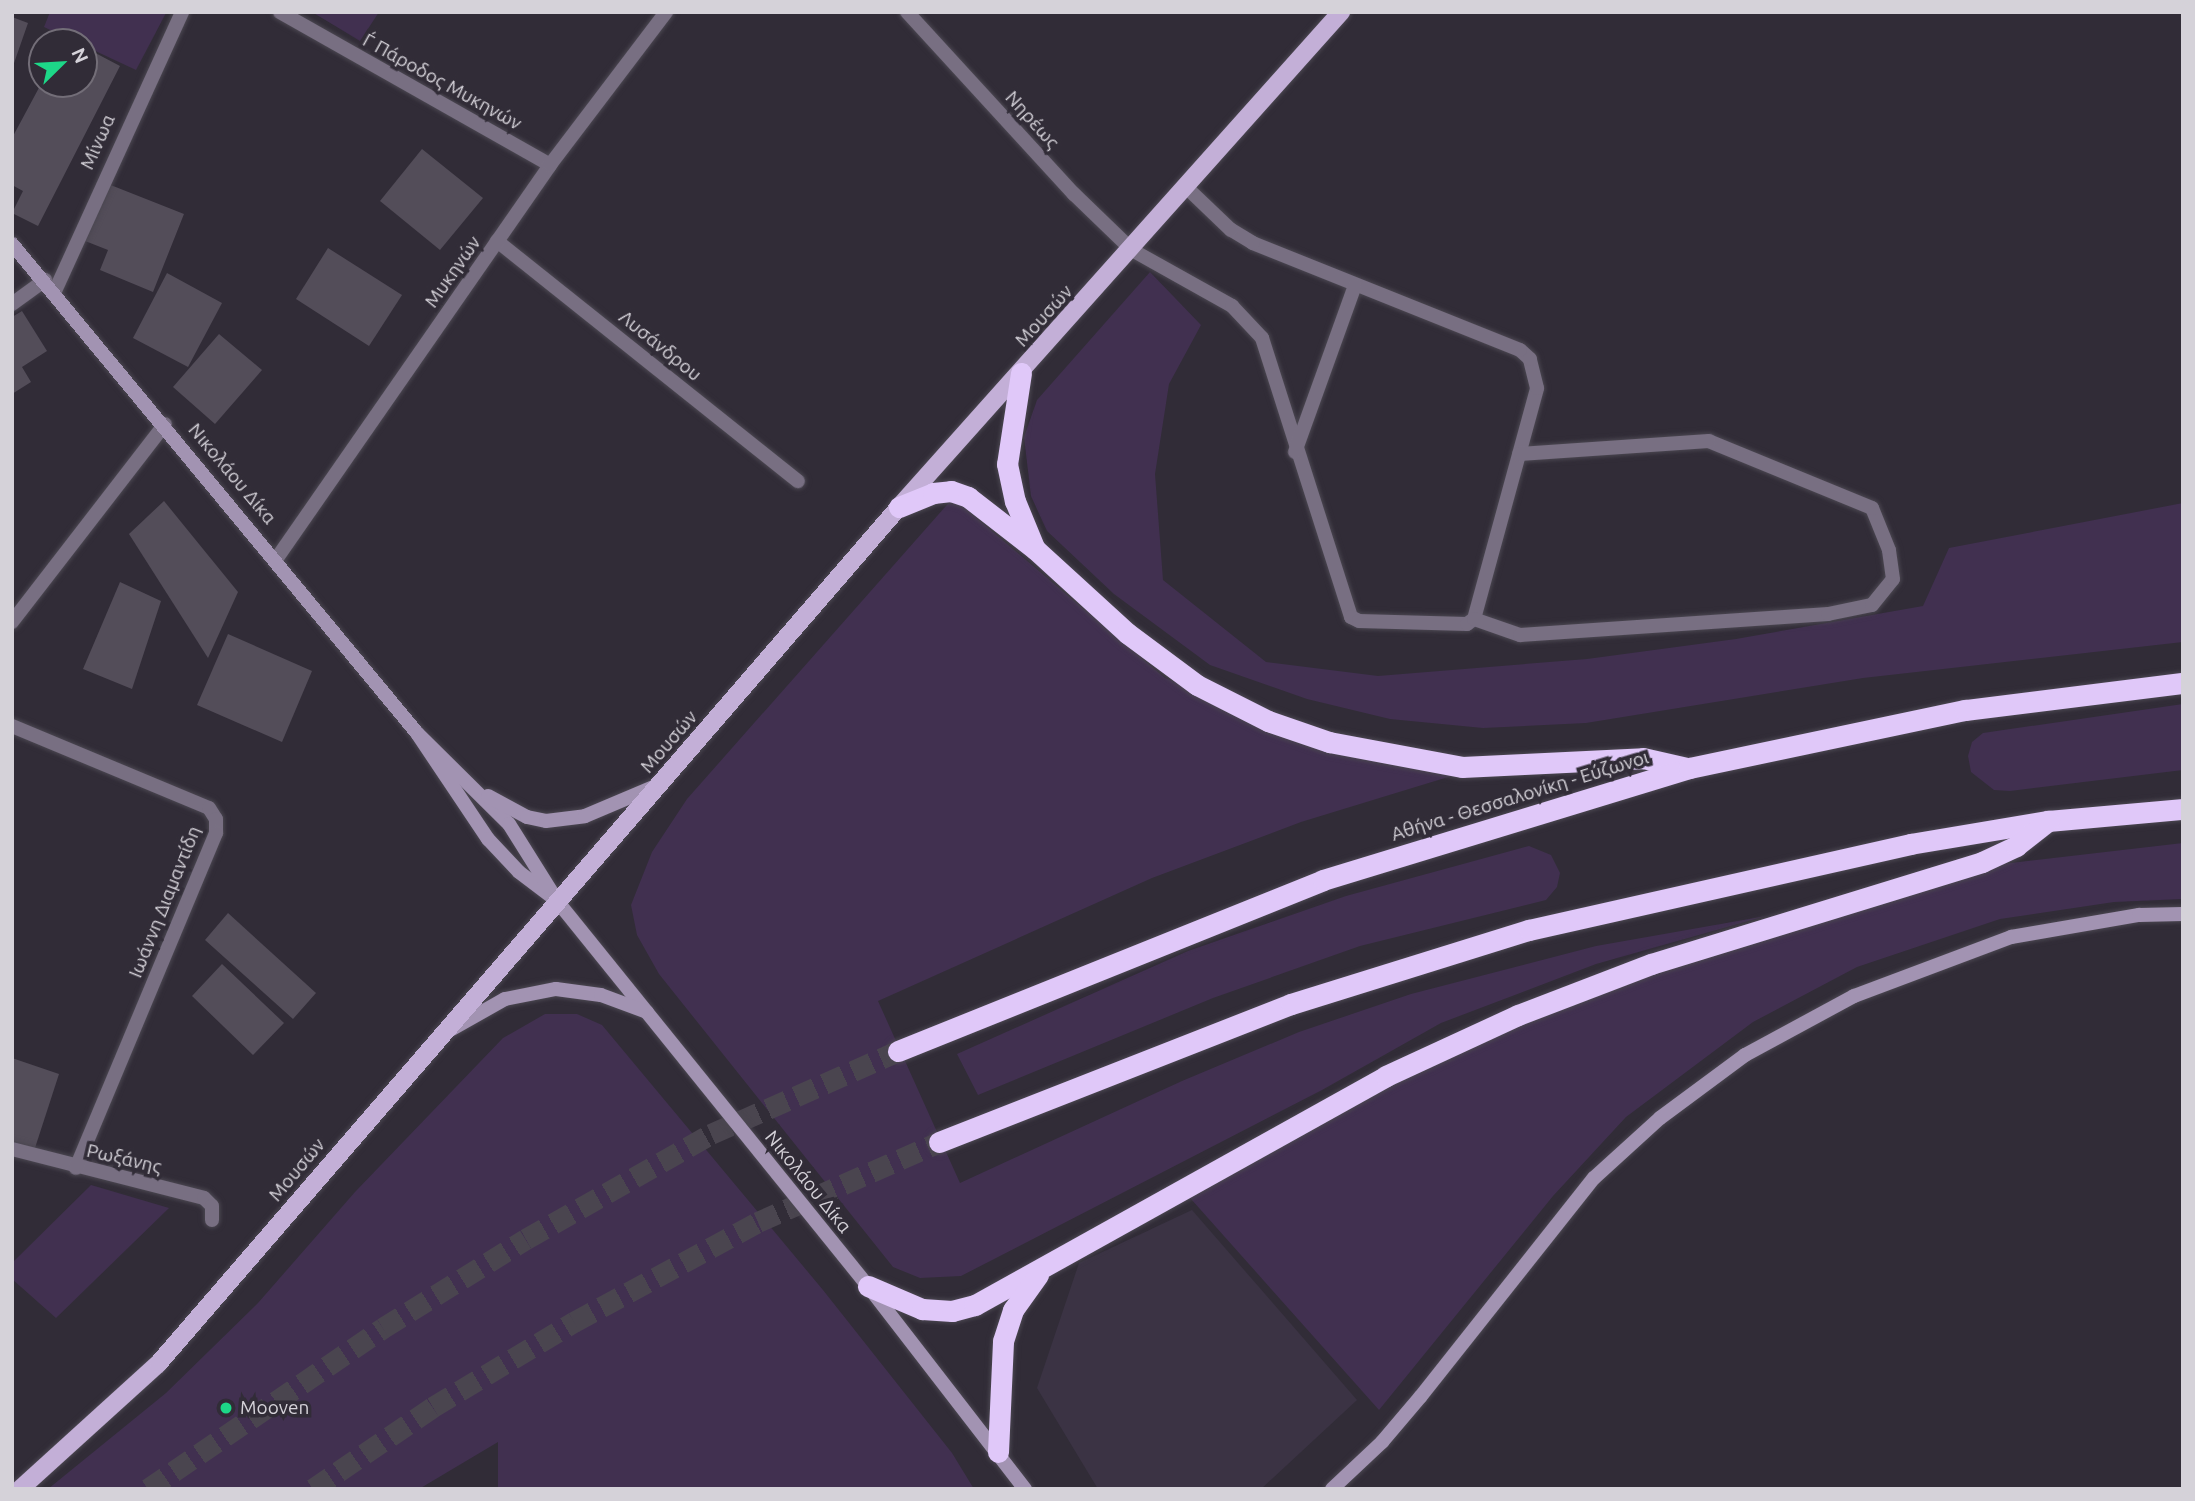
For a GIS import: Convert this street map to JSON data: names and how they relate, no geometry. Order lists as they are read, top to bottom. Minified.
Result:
{"streets":{"highway":["Αθήνα - Θεσσαλονίκη - Εύζωνοι"],"main road":["Μουσών"],"street":["Γ΄ Πάροδος Μυκηνών","Νηρέως","Μίνωα","Μυκηνών","Λυσάνδρου","Νικολάου Δίκα","Ιωάννη Διαμαντίδη","Ρωξάνης"]},"crossings":[["Γ΄ Πάροδος Μυκηνών","Μυκηνών"],["Νηρέως","Μουσών"],["Μίνωα","Νικολάου Δίκα"],["Μυκηνών","Λυσάνδρου"],["Μυκηνών","Νικολάου Δίκα"],["Μουσών","Νικολάου Δίκα"],["Ιωάννη Διαμαντίδη","Ρωξάνης"]],"places":["Mooven"],"north":"top right"}
